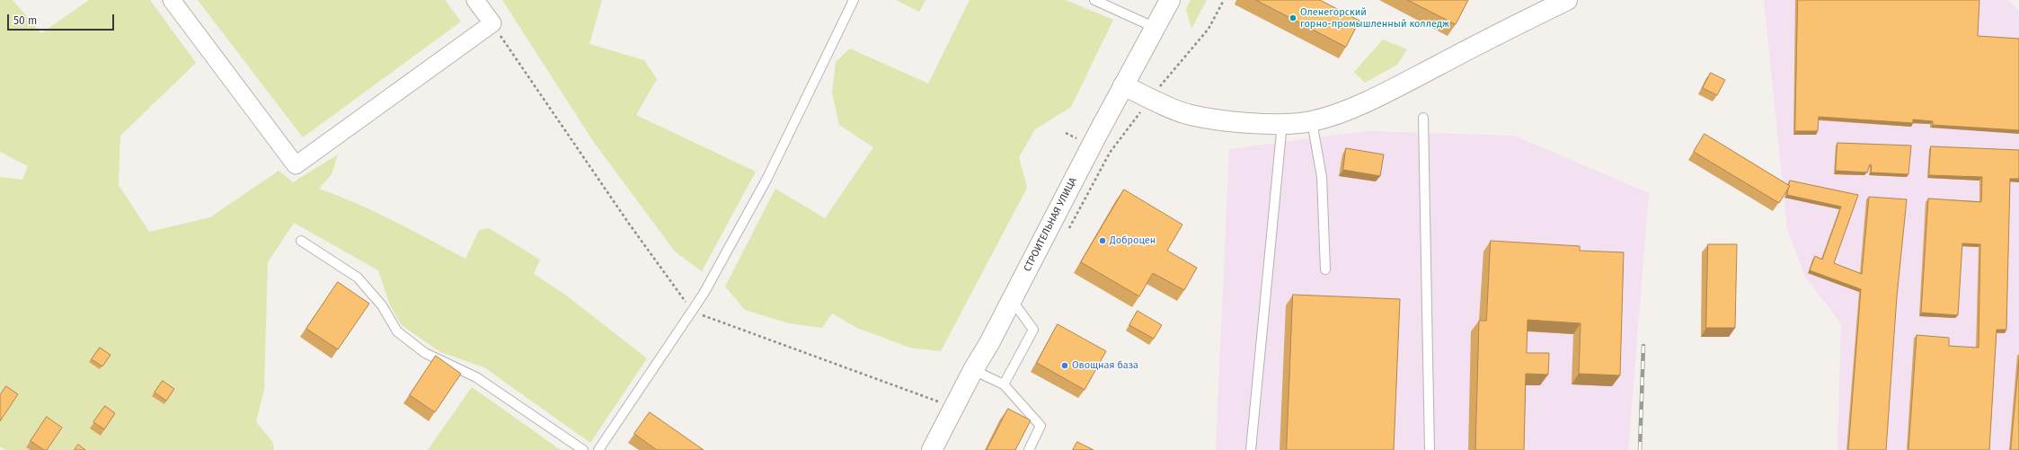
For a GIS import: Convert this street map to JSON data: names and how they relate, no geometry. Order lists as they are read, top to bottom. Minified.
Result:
{"streets":{"street":["СТРОИТЕЛЬНАЯ УЛИЦА"]},"places":["Оленегорский горно-промышленный колледж","Доброцен","Овощная база"],"scale_bar":"50 m"}
